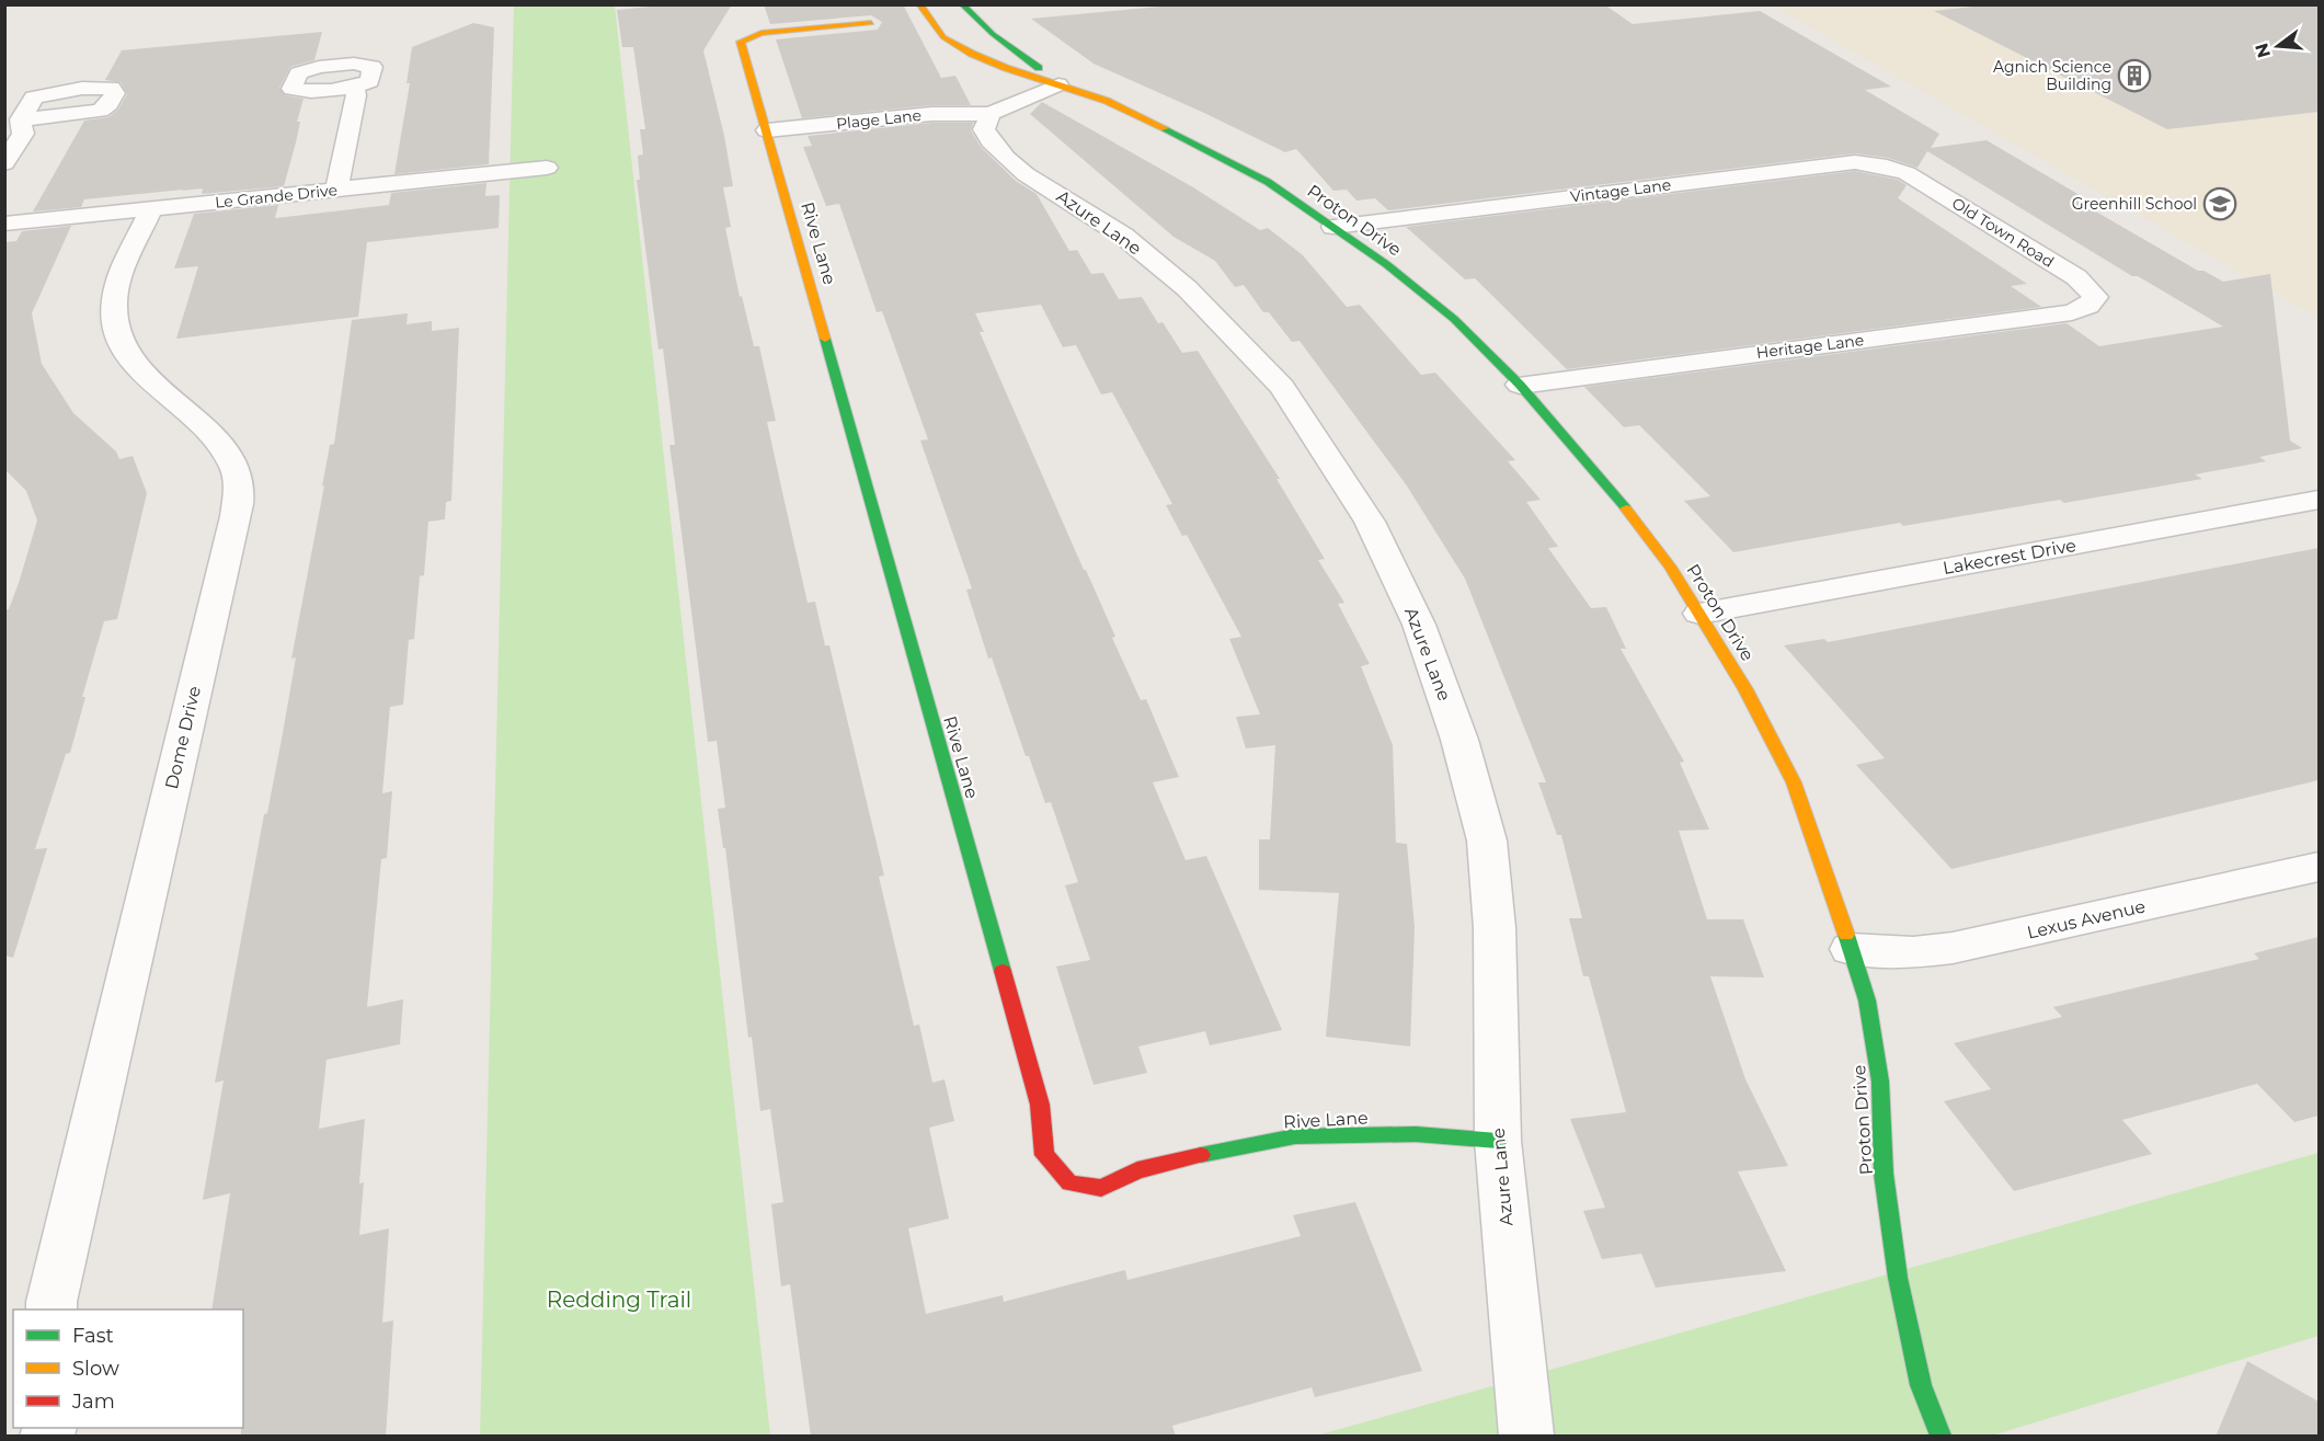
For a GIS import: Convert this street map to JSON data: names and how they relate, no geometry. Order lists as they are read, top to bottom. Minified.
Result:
{"streets":{"street":["Plage Lane","Vintage Lane","Le Grande Drive","Proton Drive","Azure Lane","Old Town Road","Rive Lane","Heritage Lane","Lakecrest Drive","Dome Drive","Lexus Avenue"]},"crossings":[["Plage Lane","Azure Lane"],["Plage Lane","Rive Lane"],["Vintage Lane","Proton Drive"],["Vintage Lane","Old Town Road"],["Le Grande Drive","Dome Drive"],["Proton Drive","Heritage Lane"],["Proton Drive","Lakecrest Drive"],["Proton Drive","Lexus Avenue"],["Azure Lane","Rive Lane"],["Old Town Road","Heritage Lane"]],"parks":["Redding Trail"],"places":{"building":["Agnich Science Building"],"school or university":["Greenhill School"]},"legend":["Fast","Slow","Jam"],"north":"left"}
